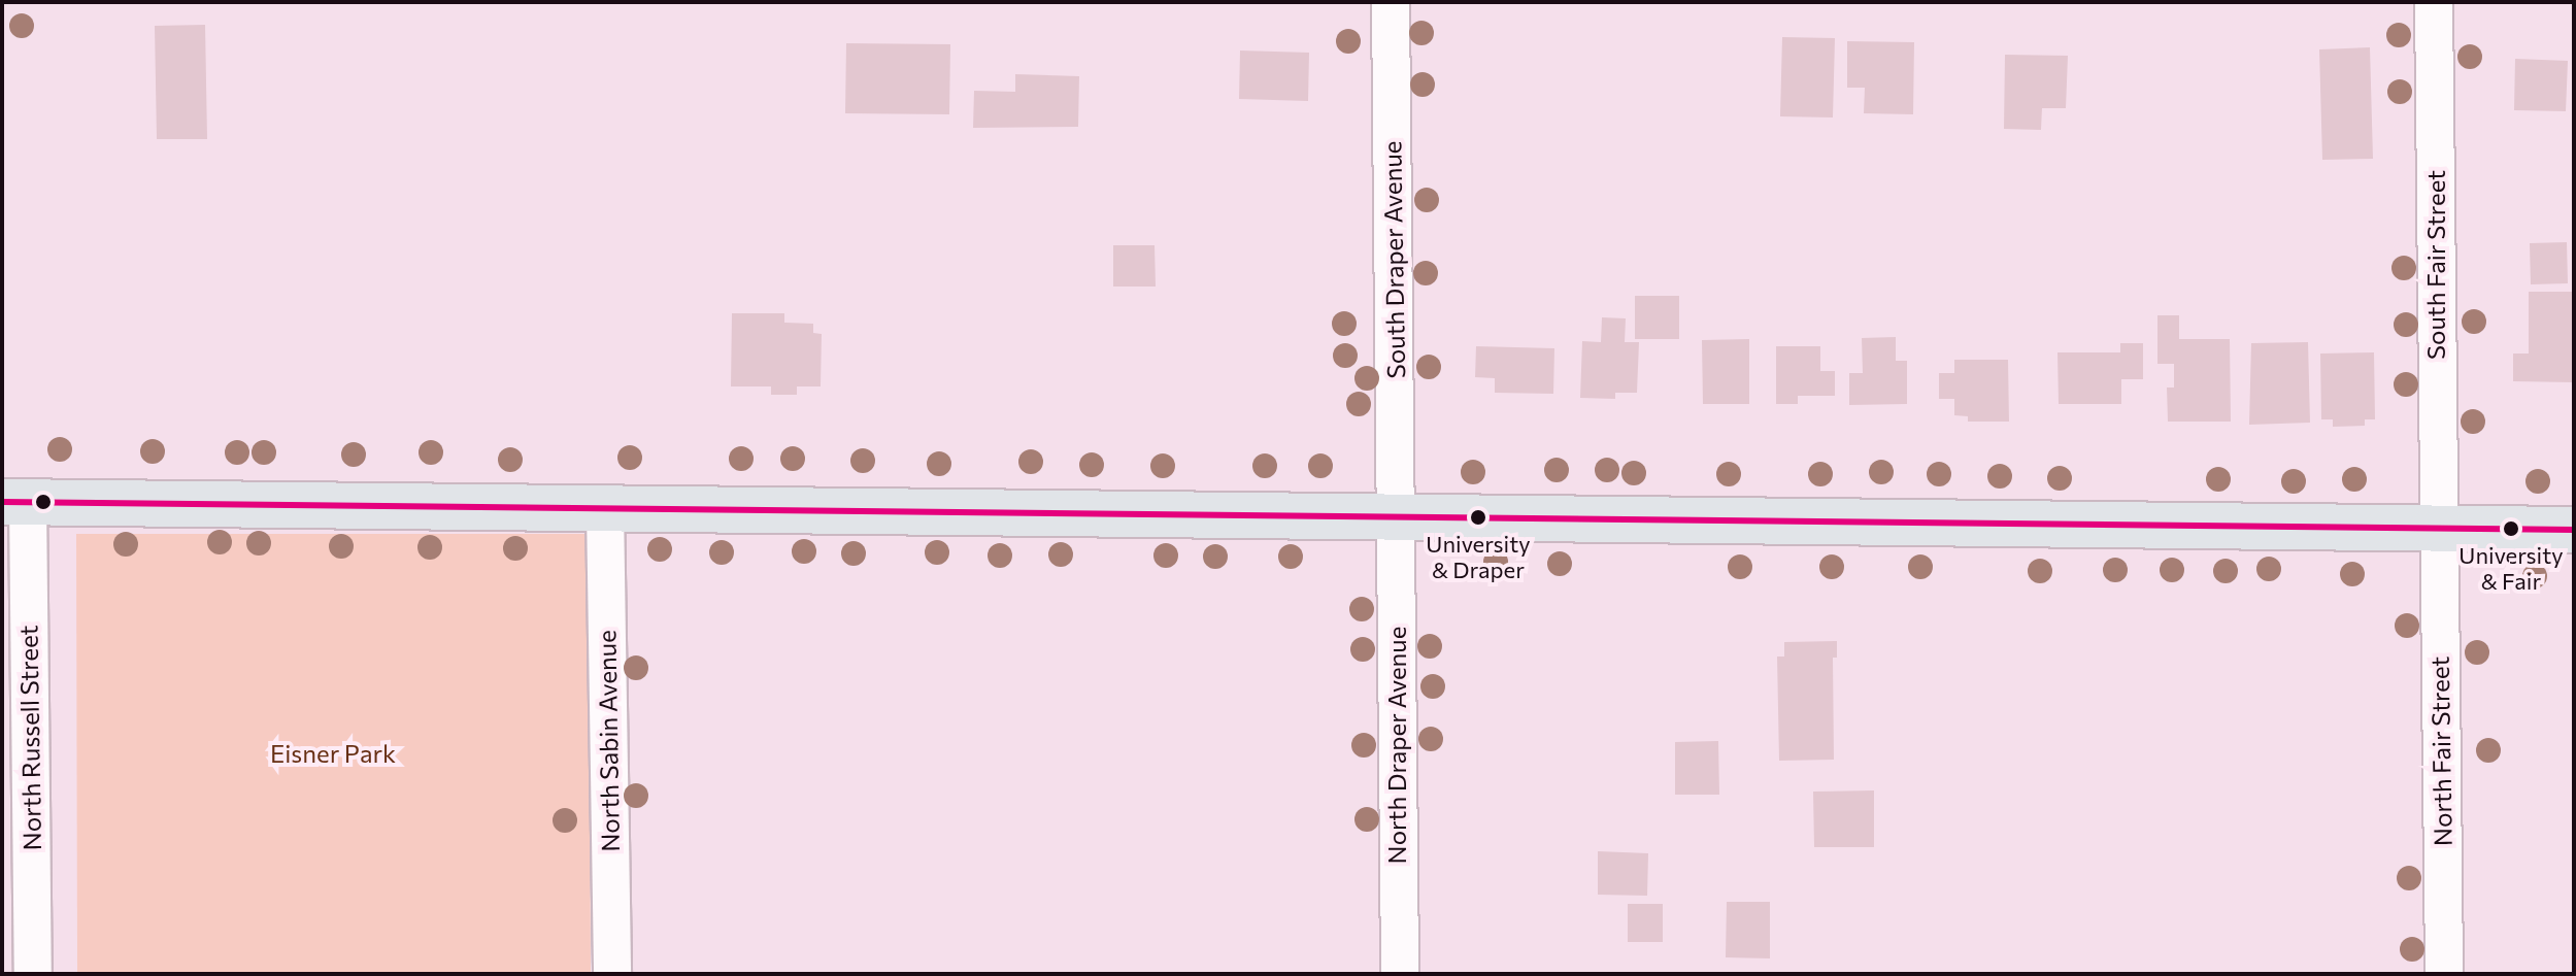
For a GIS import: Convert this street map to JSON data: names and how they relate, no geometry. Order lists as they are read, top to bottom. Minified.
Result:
{"streets":{"street":["South Draper Avenue","South Fair Street","North Russell Street","North Sabin Avenue","North Draper Avenue","North Fair Street"]},"crossings":[["South Draper Avenue","North Draper Avenue"],["South Fair Street","North Fair Street"]],"parks":["Eisner Park"],"places":["University & Draper","University & Fair"]}
